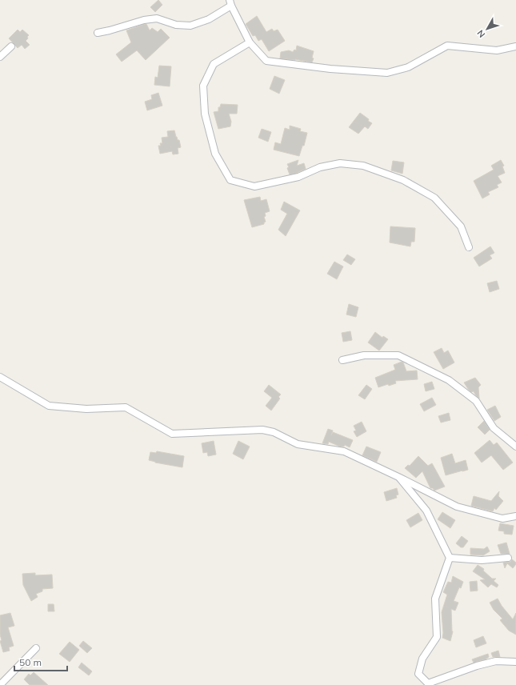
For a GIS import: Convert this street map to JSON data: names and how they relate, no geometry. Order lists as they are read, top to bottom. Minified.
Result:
{"scale_bar":"50 m","north":"bottom left"}
